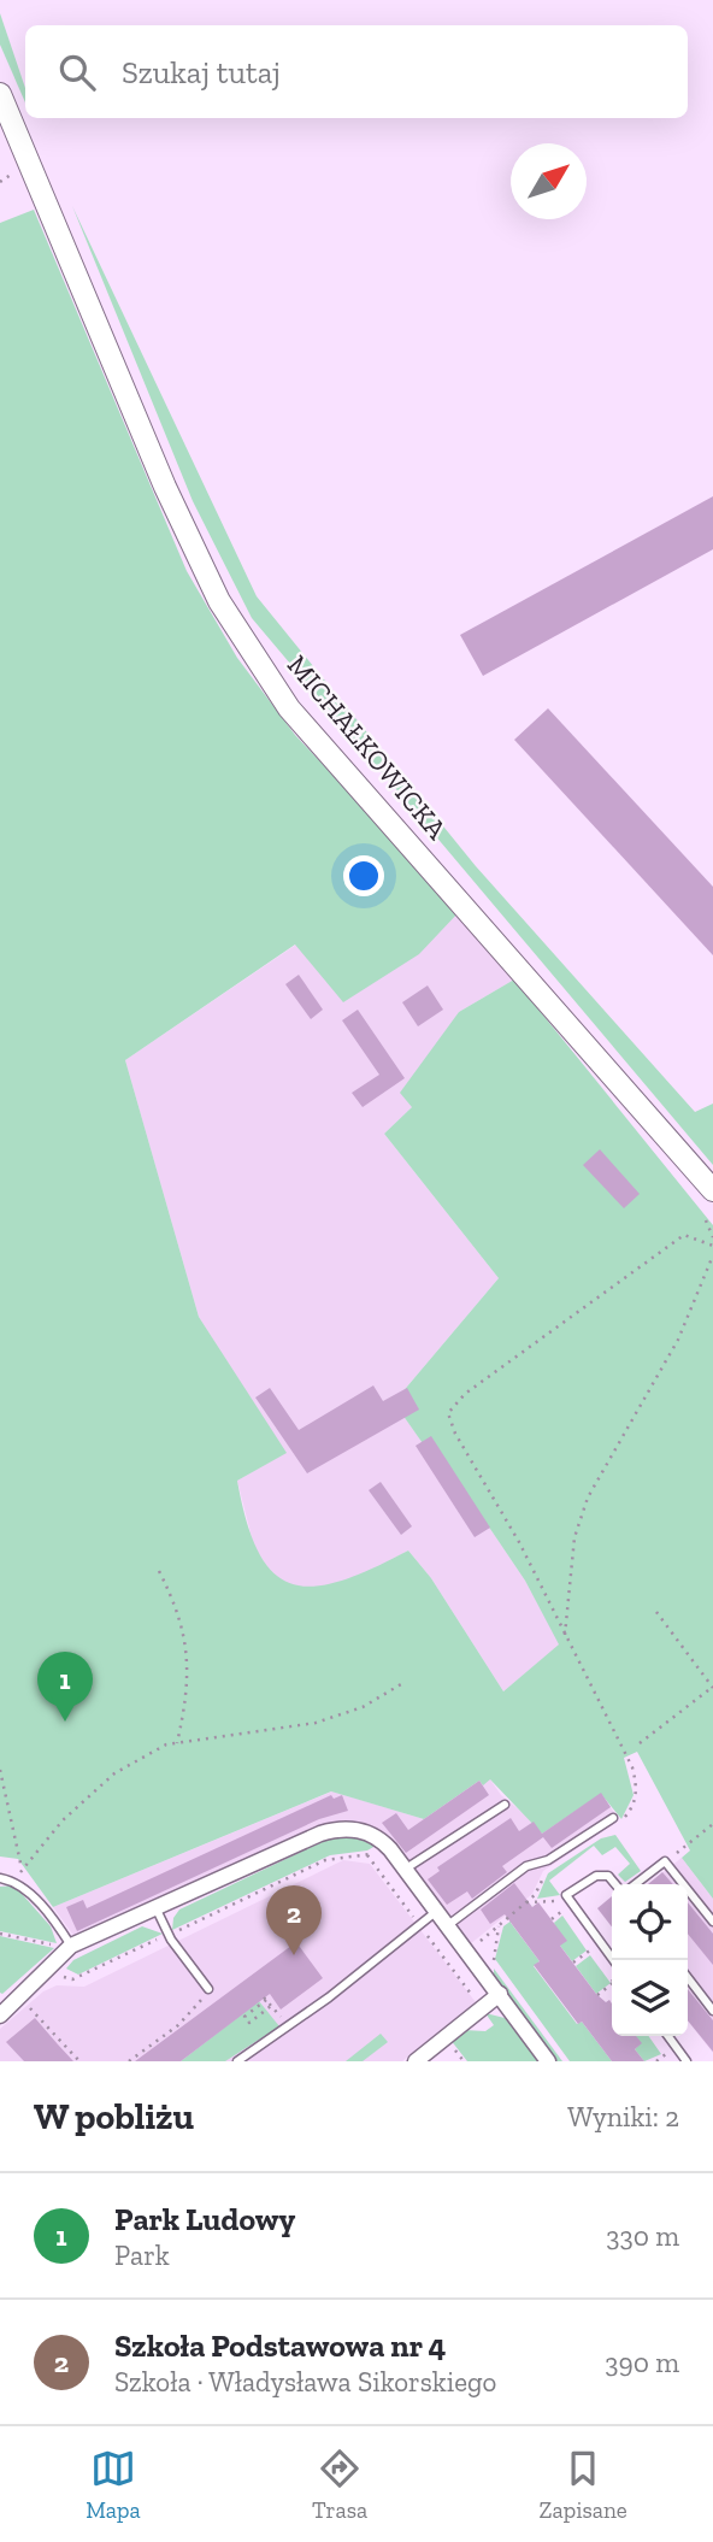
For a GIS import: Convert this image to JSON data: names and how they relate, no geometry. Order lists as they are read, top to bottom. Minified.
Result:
{"streets":{"street":["MICHAŁKOWICKA"]},"north":"top right","page":{"search":"Szukaj tutaj","pins":["1","2"],"heading":["W pobliżu","Wyniki: 2"],"list":[{"mark":"1","name":"Park Ludowy","note":"Park","value":"330 m"},{"mark":"2","name":"Szkoła Podstawowa nr 4","note":"Szkoła · Władysława Sikorskiego","value":"390 m"}],"nav":["Mapa","Trasa","Zapisane"]}}
